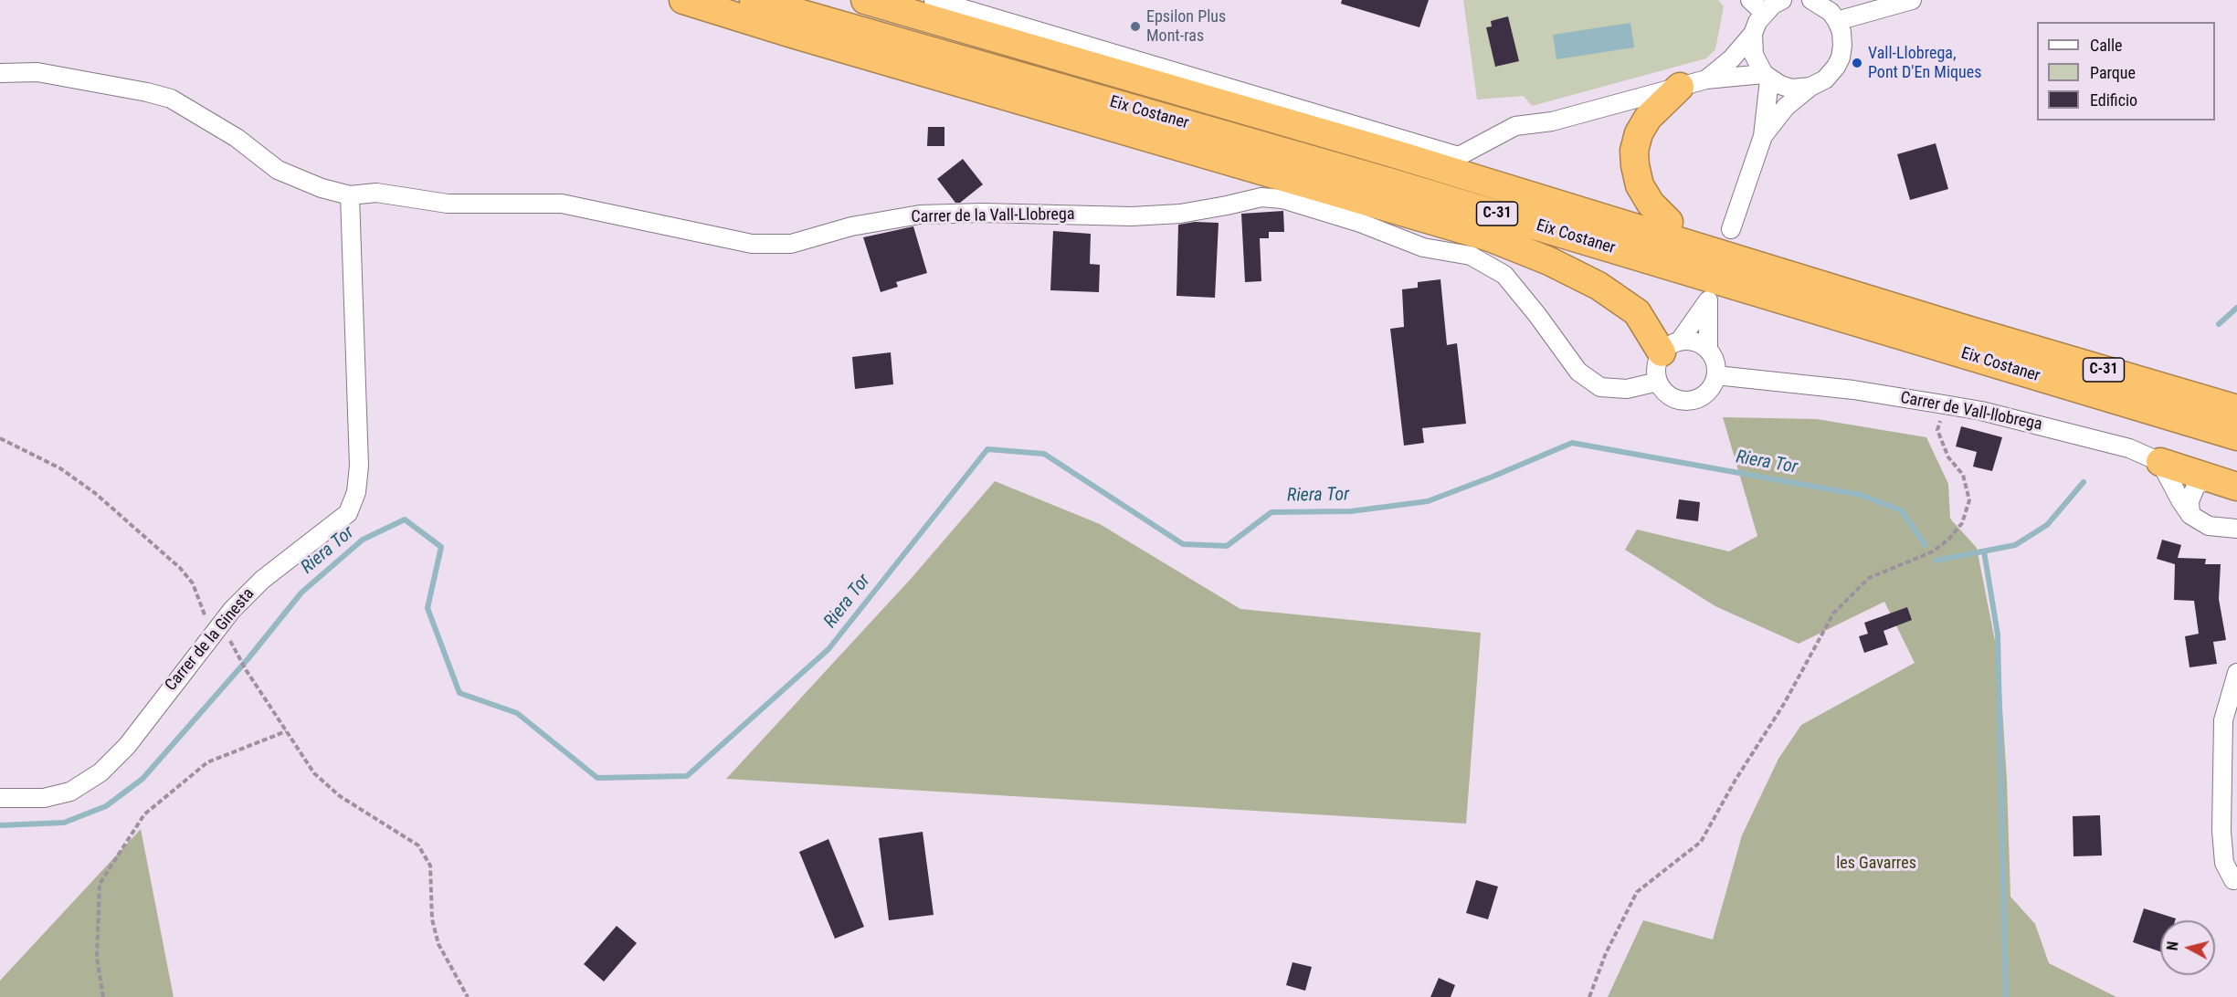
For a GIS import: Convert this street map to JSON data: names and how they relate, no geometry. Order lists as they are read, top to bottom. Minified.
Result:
{"streets":{"highway":["Eix Costaner","C-31"],"street":["Carrer de la Vall-Llobrega","Carrer de Vall-llobrega","Carrer de la Ginesta"]},"crossings":[["Carrer de la Vall-Llobrega","Carrer de Vall-llobrega"],["Carrer de la Vall-Llobrega","Carrer de la Ginesta"]],"water":["Riera Tor"],"parks":["les Gavarres"],"places":["Epsilon Plus Mont-ras","Vall-Llobrega, Pont D'En Miques"],"legend":["Calle","Parque","Edificio"],"north":"left"}
